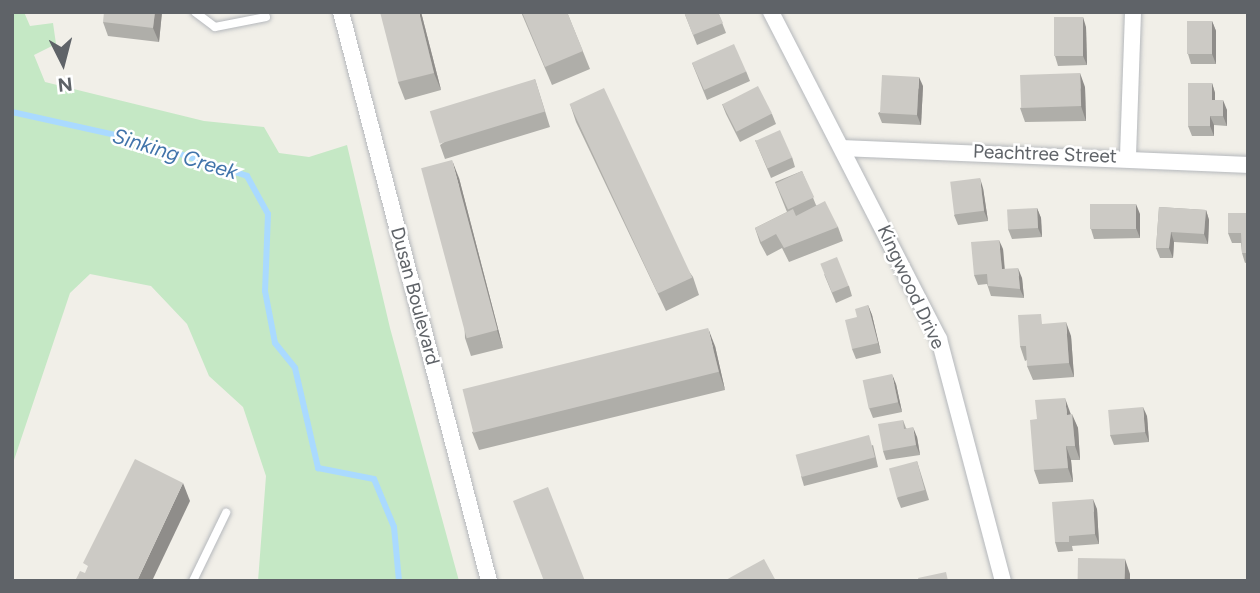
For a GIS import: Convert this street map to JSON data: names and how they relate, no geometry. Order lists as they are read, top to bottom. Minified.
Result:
{"streets":{"street":["Peachtree Street","Kingwood Drive","Dusan Boulevard"]},"crossings":[["Peachtree Street","Kingwood Drive"]],"water":["Sinking Creek"],"north":"bottom"}
